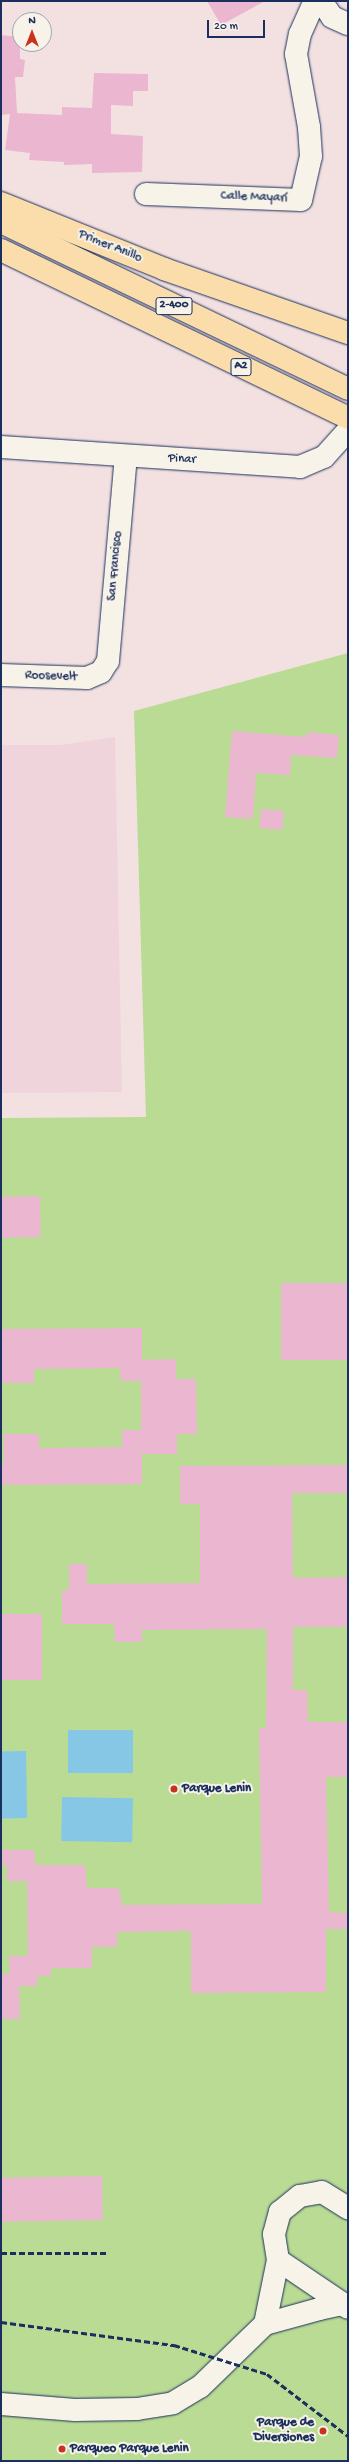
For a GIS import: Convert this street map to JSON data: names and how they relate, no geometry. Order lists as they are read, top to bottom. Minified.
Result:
{"streets":{"highway":["Primer Anillo","2-400","A2"],"street":["Calle Mayarí","Pinar","San Francisco","Roosevelt"]},"crossings":[["Pinar","San Francisco"],["San Francisco","Roosevelt"]],"places":["Parque Lenin","Parque de Diversiones","Parqueo Parque Lenin"],"scale_bar":"20 m","north":"top"}
